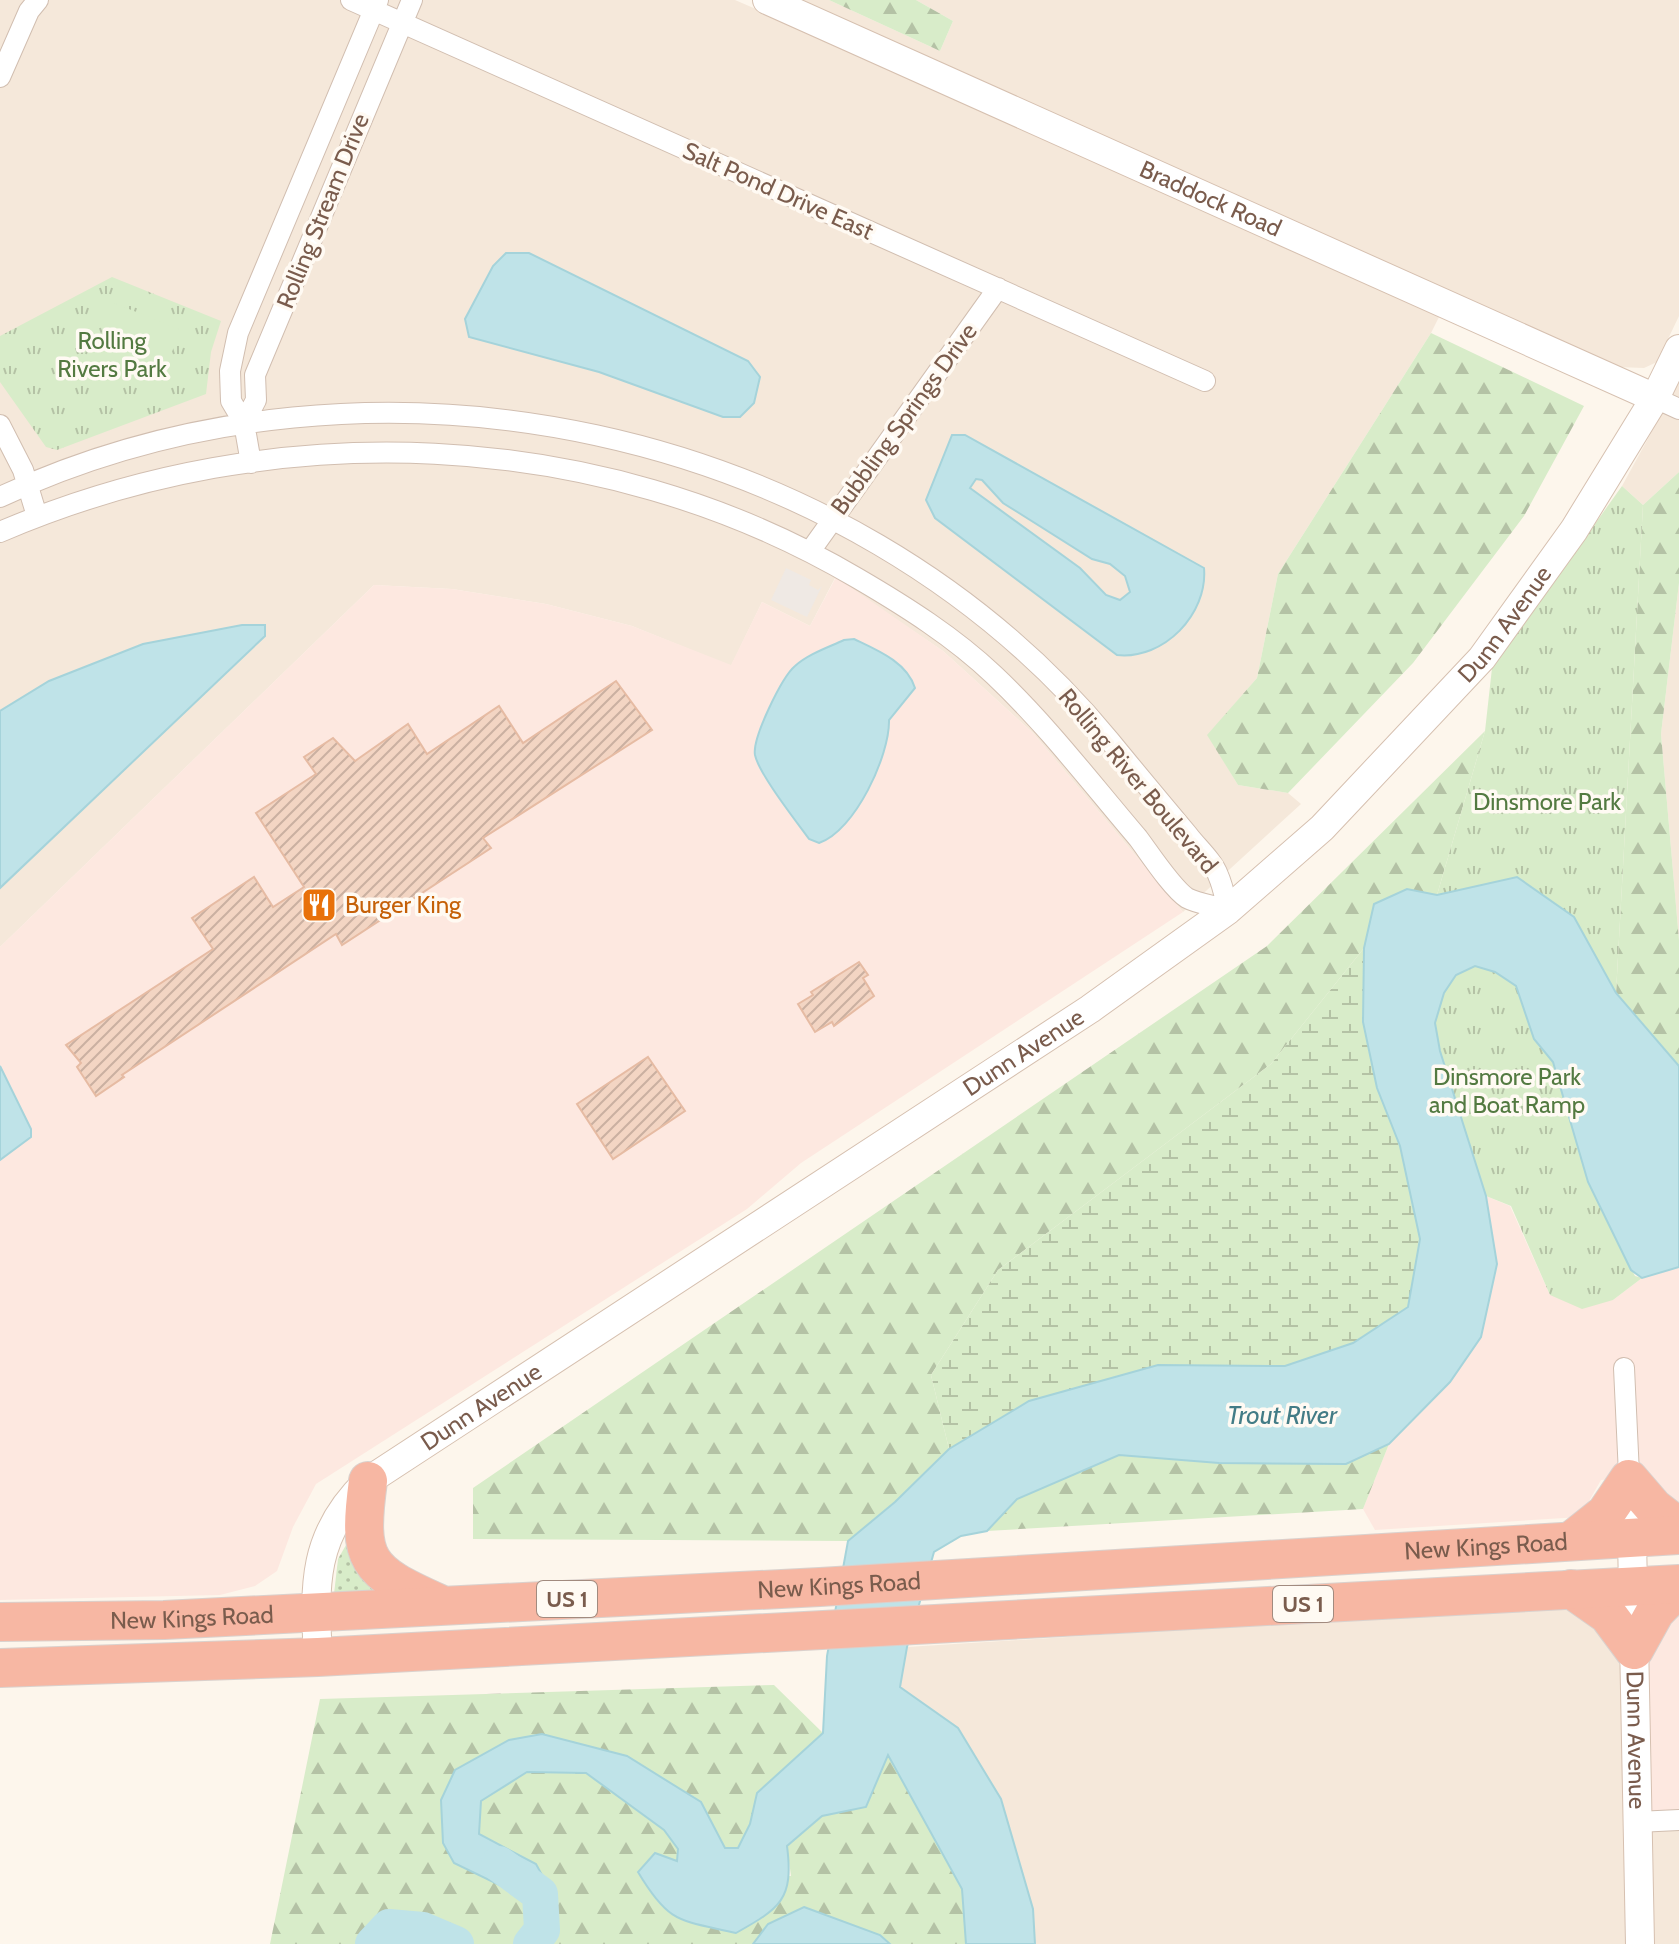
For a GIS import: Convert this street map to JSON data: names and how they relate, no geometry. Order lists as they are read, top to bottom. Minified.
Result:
{"streets":{"highway":["New Kings Road","US 1"],"main road":["Braddock Road","Dunn Avenue"],"street":["Salt Pond Drive East","Rolling Stream Drive","Bubbling Springs Drive","Rolling River Boulevard"]},"crossings":[["Salt Pond Drive East","Rolling Stream Drive"],["Salt Pond Drive East","Bubbling Springs Drive"],["Braddock Road","Dunn Avenue"],["Rolling Stream Drive","Rolling River Boulevard"],["Bubbling Springs Drive","Rolling River Boulevard"],["Dunn Avenue","Rolling River Boulevard"],["Dunn Avenue","New Kings Road"]],"water":["Trout River"],"parks":["Rolling Rivers Park","Dinsmore Park","Dinsmore Park and Boat Ramp"],"places":{"restaurant":["Burger King"]}}
